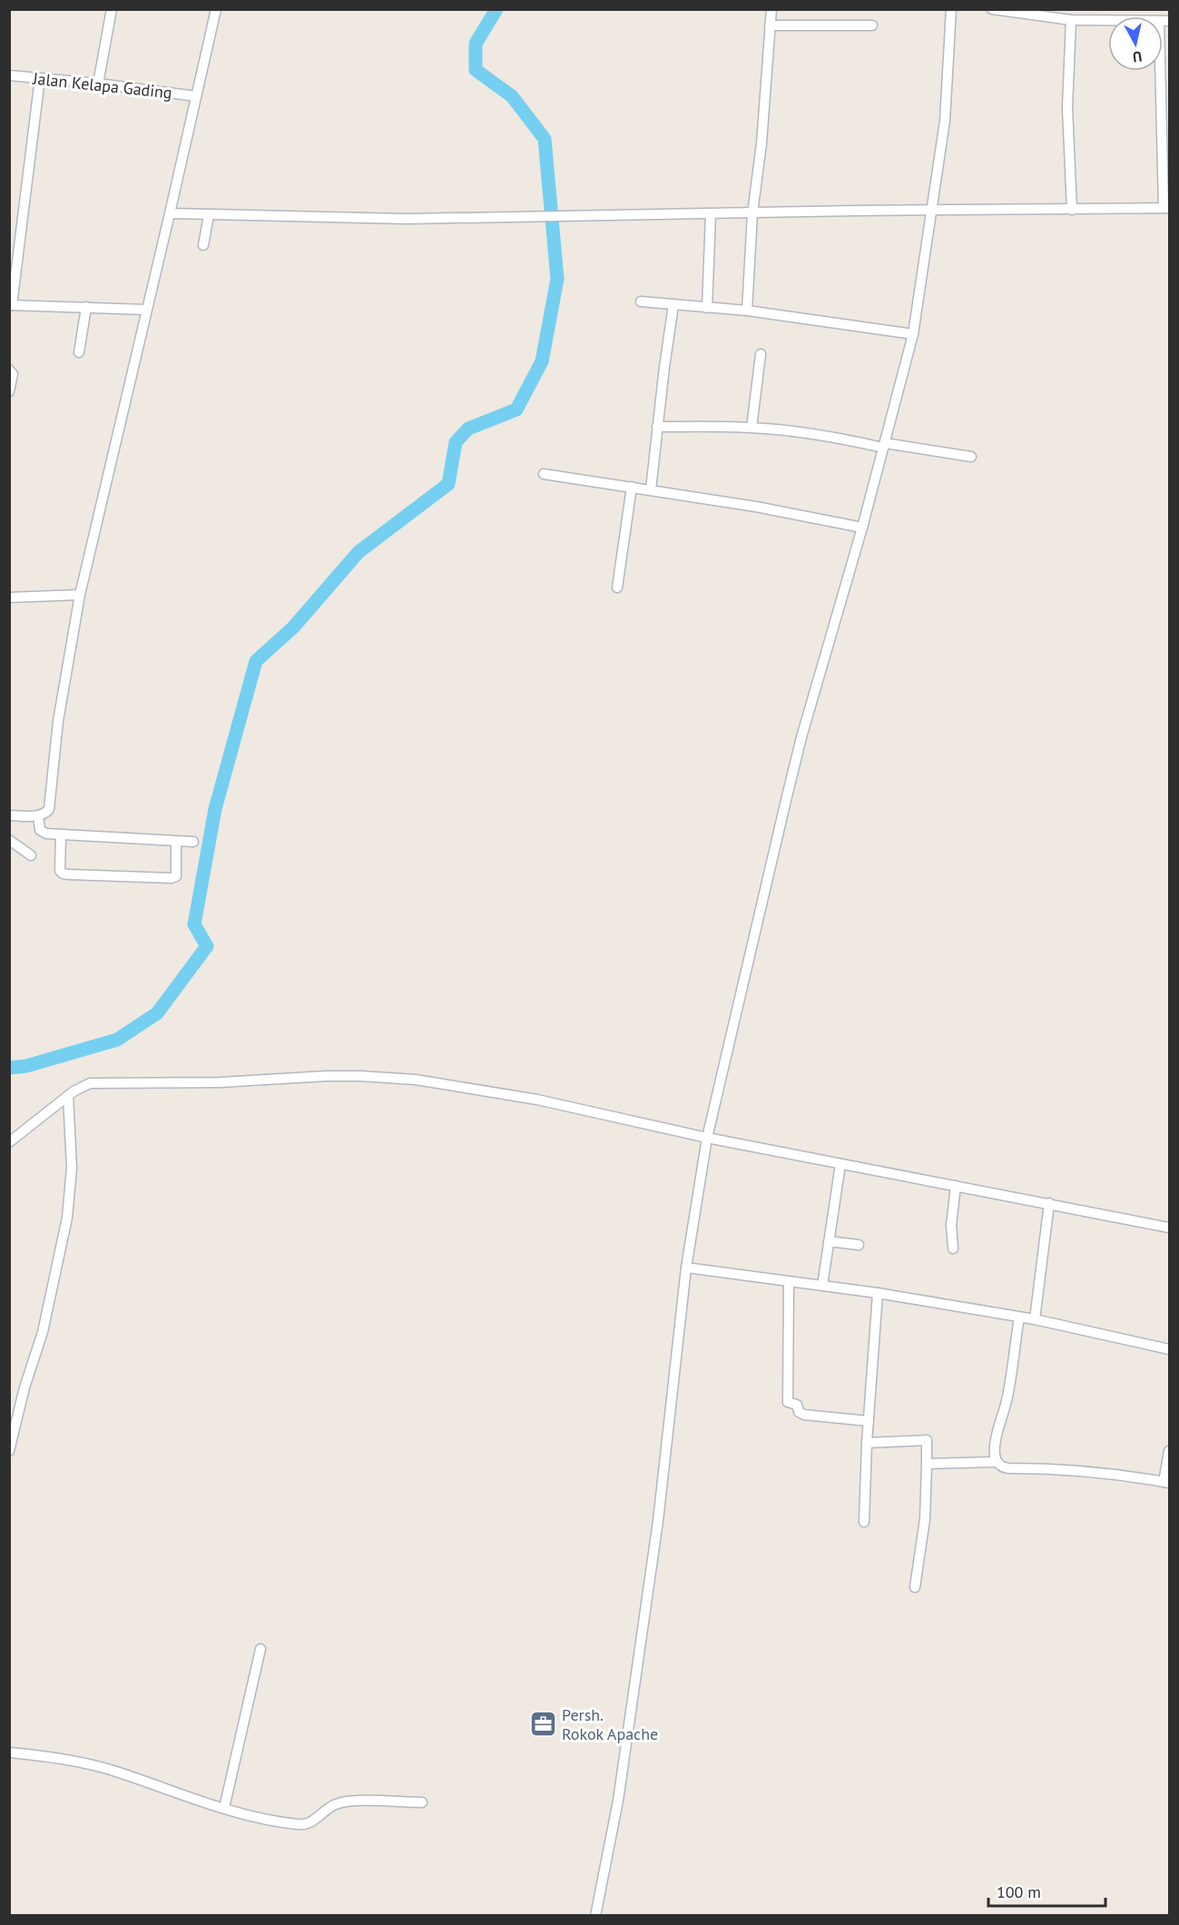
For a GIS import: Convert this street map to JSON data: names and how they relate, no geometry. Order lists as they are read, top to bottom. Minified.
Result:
{"streets":{"street":["Jalan Kelapa Gading"]},"places":{"office":["Persh. Rokok Apache"]},"scale_bar":"100 m","north":"bottom"}
